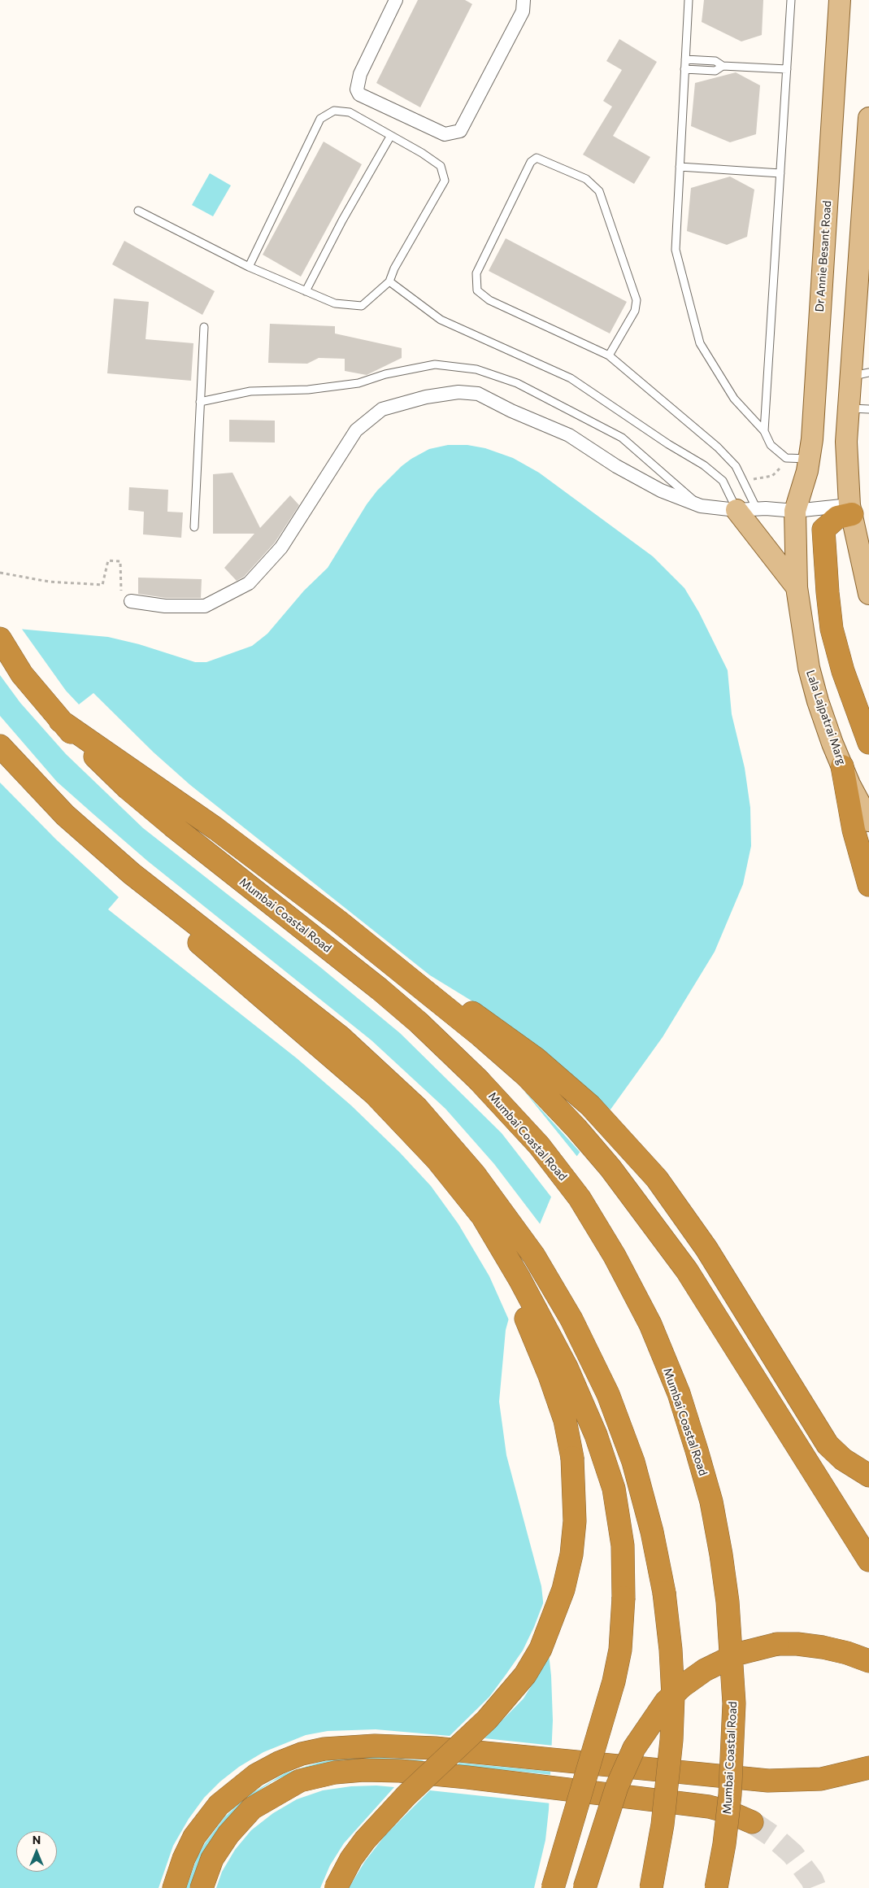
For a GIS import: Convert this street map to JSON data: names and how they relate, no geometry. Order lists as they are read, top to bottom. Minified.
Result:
{"streets":{"highway":["Mumbai Coastal Road"],"main road":["Dr Annie Besant Road","Lala Lajpatrai Marg"]},"crossings":[["Dr Annie Besant Road","Lala Lajpatrai Marg"]],"north":"top"}
